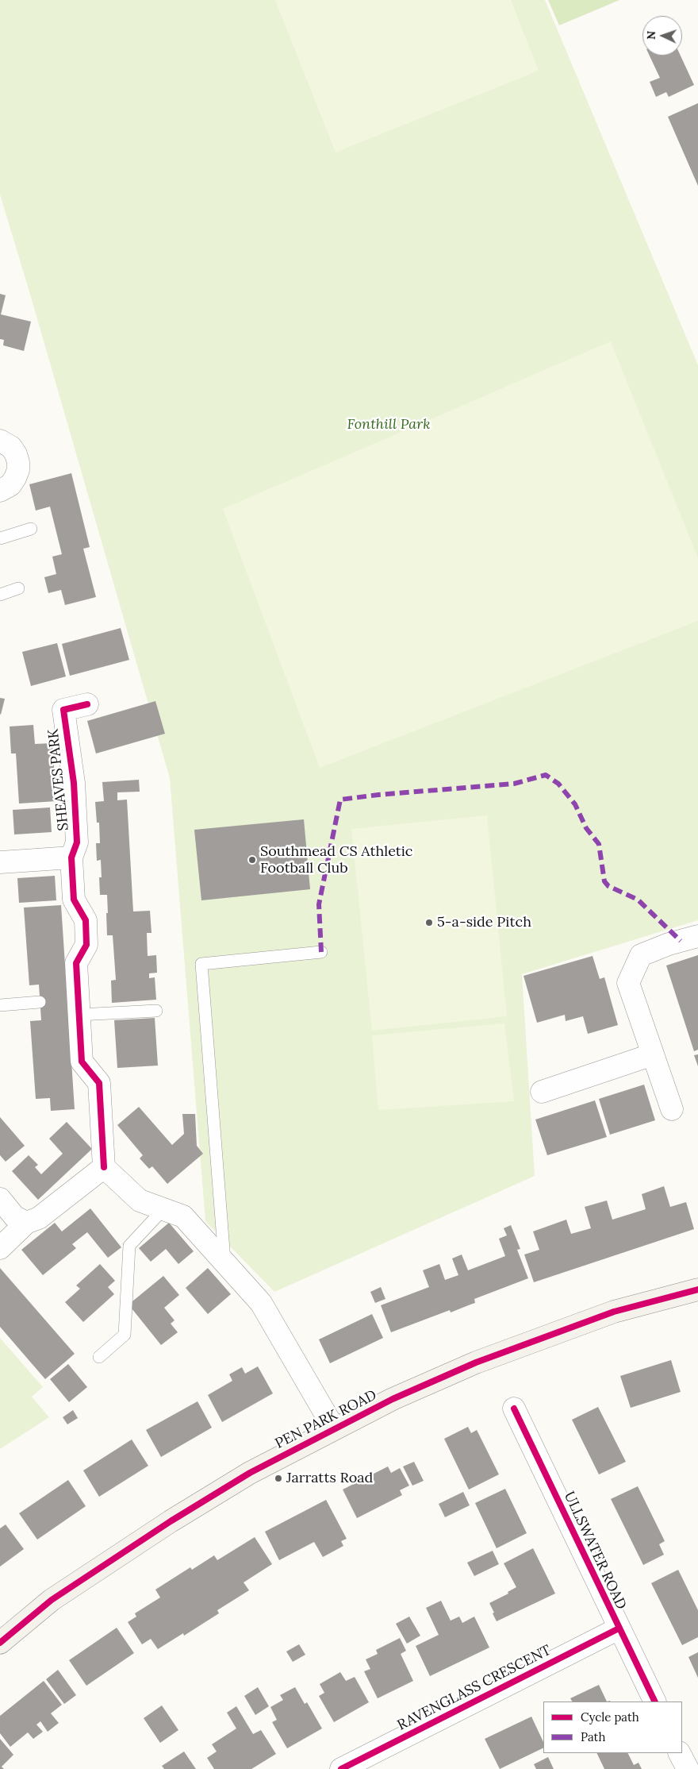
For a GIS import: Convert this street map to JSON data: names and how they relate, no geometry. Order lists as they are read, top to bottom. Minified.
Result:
{"streets":{"street":["SHEAVES PARK","PEN PARK ROAD","ULLSWATER ROAD","RAVENGLASS CRESCENT"]},"crossings":[["ULLSWATER ROAD","RAVENGLASS CRESCENT"]],"parks":["Fonthill Park"],"places":["Southmead CS Athletic Football Club","5-a-side Pitch","Jarratts Road"],"legend":["Cycle path","Path"],"north":"left"}
